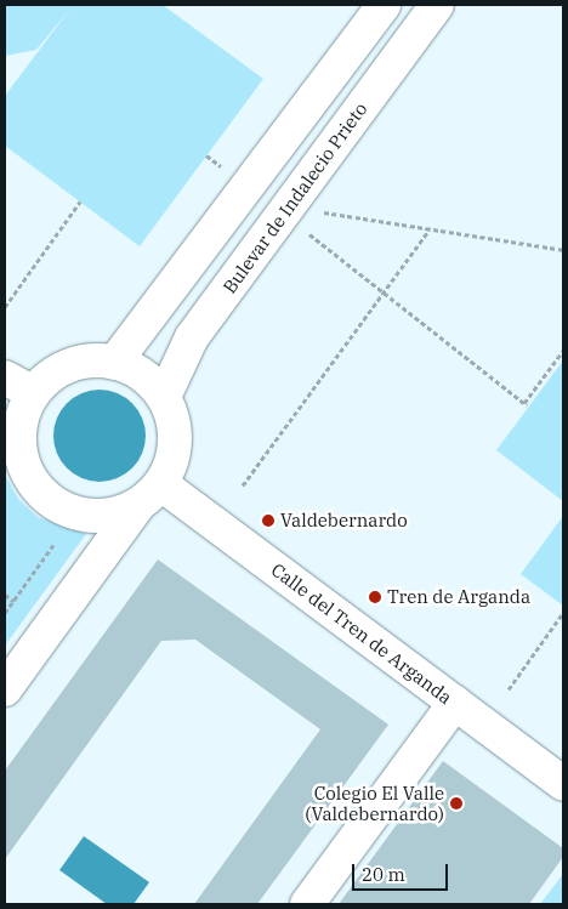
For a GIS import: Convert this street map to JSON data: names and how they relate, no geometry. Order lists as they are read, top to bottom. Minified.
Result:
{"streets":{"street":["Bulevar de Indalecio Prieto","Calle del Tren de Arganda"]},"crossings":[["Bulevar de Indalecio Prieto","Calle del Tren de Arganda"]],"places":["Valdebernardo","Tren de Arganda","Colegio El Valle (Valdebernardo)"],"scale_bar":"20 m"}
